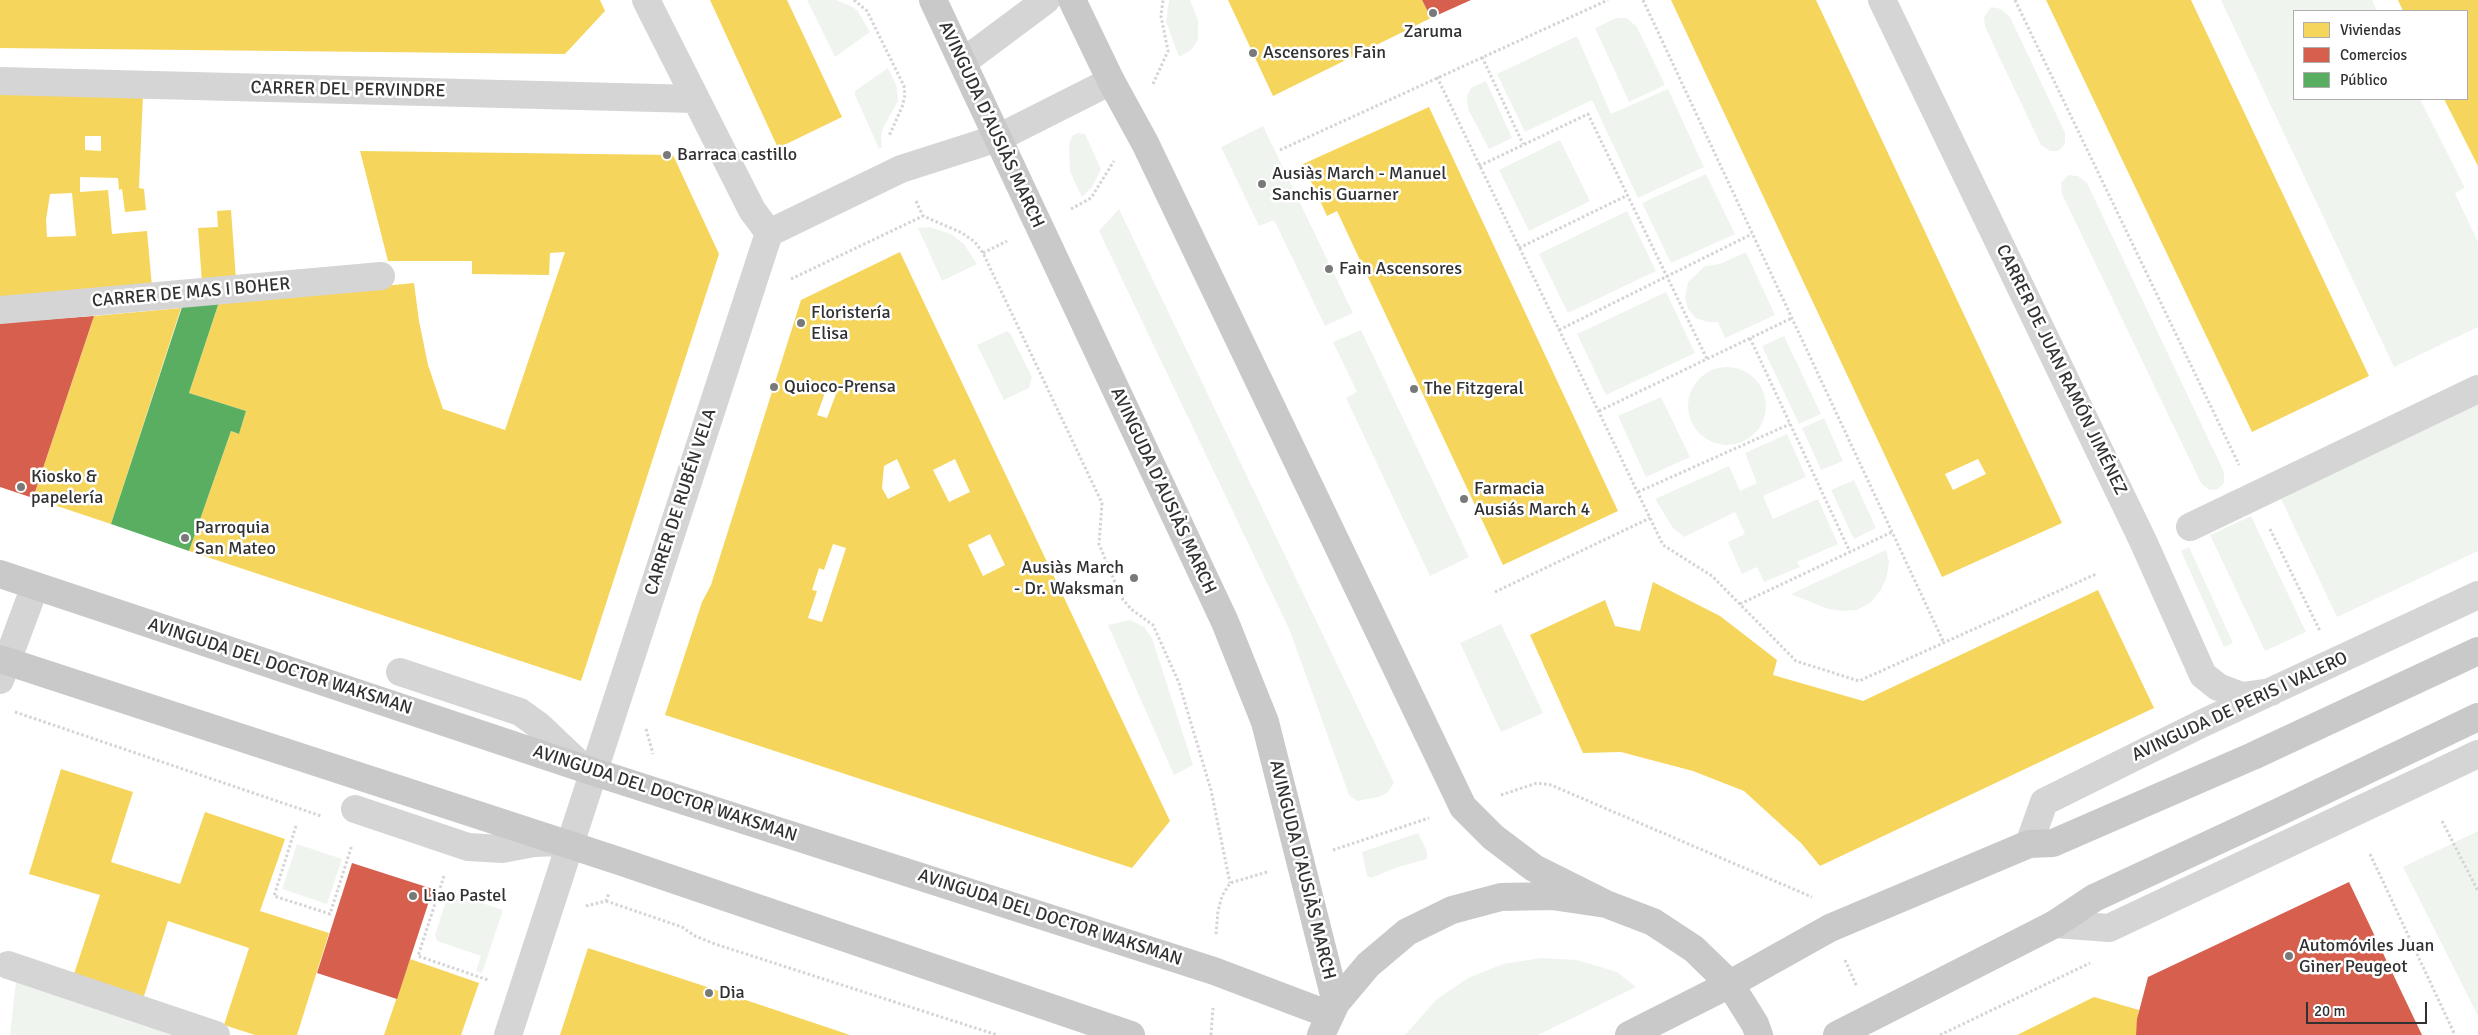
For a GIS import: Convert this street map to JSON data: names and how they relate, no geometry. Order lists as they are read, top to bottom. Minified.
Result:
{"streets":{"main road":["AVINGUDA D'AUSIÀS MARCH","AVINGUDA DEL DOCTOR WAKSMAN"],"street":["CARRER DEL PERVINDRE","CARRER DE MAS I BOHER","CARRER DE JUAN RAMÓN JIMÉNEZ","CARRER DE RUBÉN VELA","AVINGUDA DE PERIS I VALERO"]},"crossings":[["AVINGUDA D'AUSIÀS MARCH","AVINGUDA DEL DOCTOR WAKSMAN"],["CARRER DE JUAN RAMÓN JIMÉNEZ","AVINGUDA DE PERIS I VALERO"],["CARRER DE RUBÉN VELA","AVINGUDA DEL DOCTOR WAKSMAN"]],"places":["Zaruma","Ascensores Fain","Barraca castillo","Ausiàs March - Manuel Sanchis Guarner","Fain Ascensores","Floristería Elisa","Quioco-Prensa","The Fitzgeral","Kiosko & papelería","Farmacia Ausiás March 4","Parroquia San Mateo","Ausiàs March - Dr. Waksman","Liao Pastel","Automóviles Juan Giner Peugeot","Dia"],"legend":["Viviendas","Comercios","Público"],"scale_bar":"20 m"}
